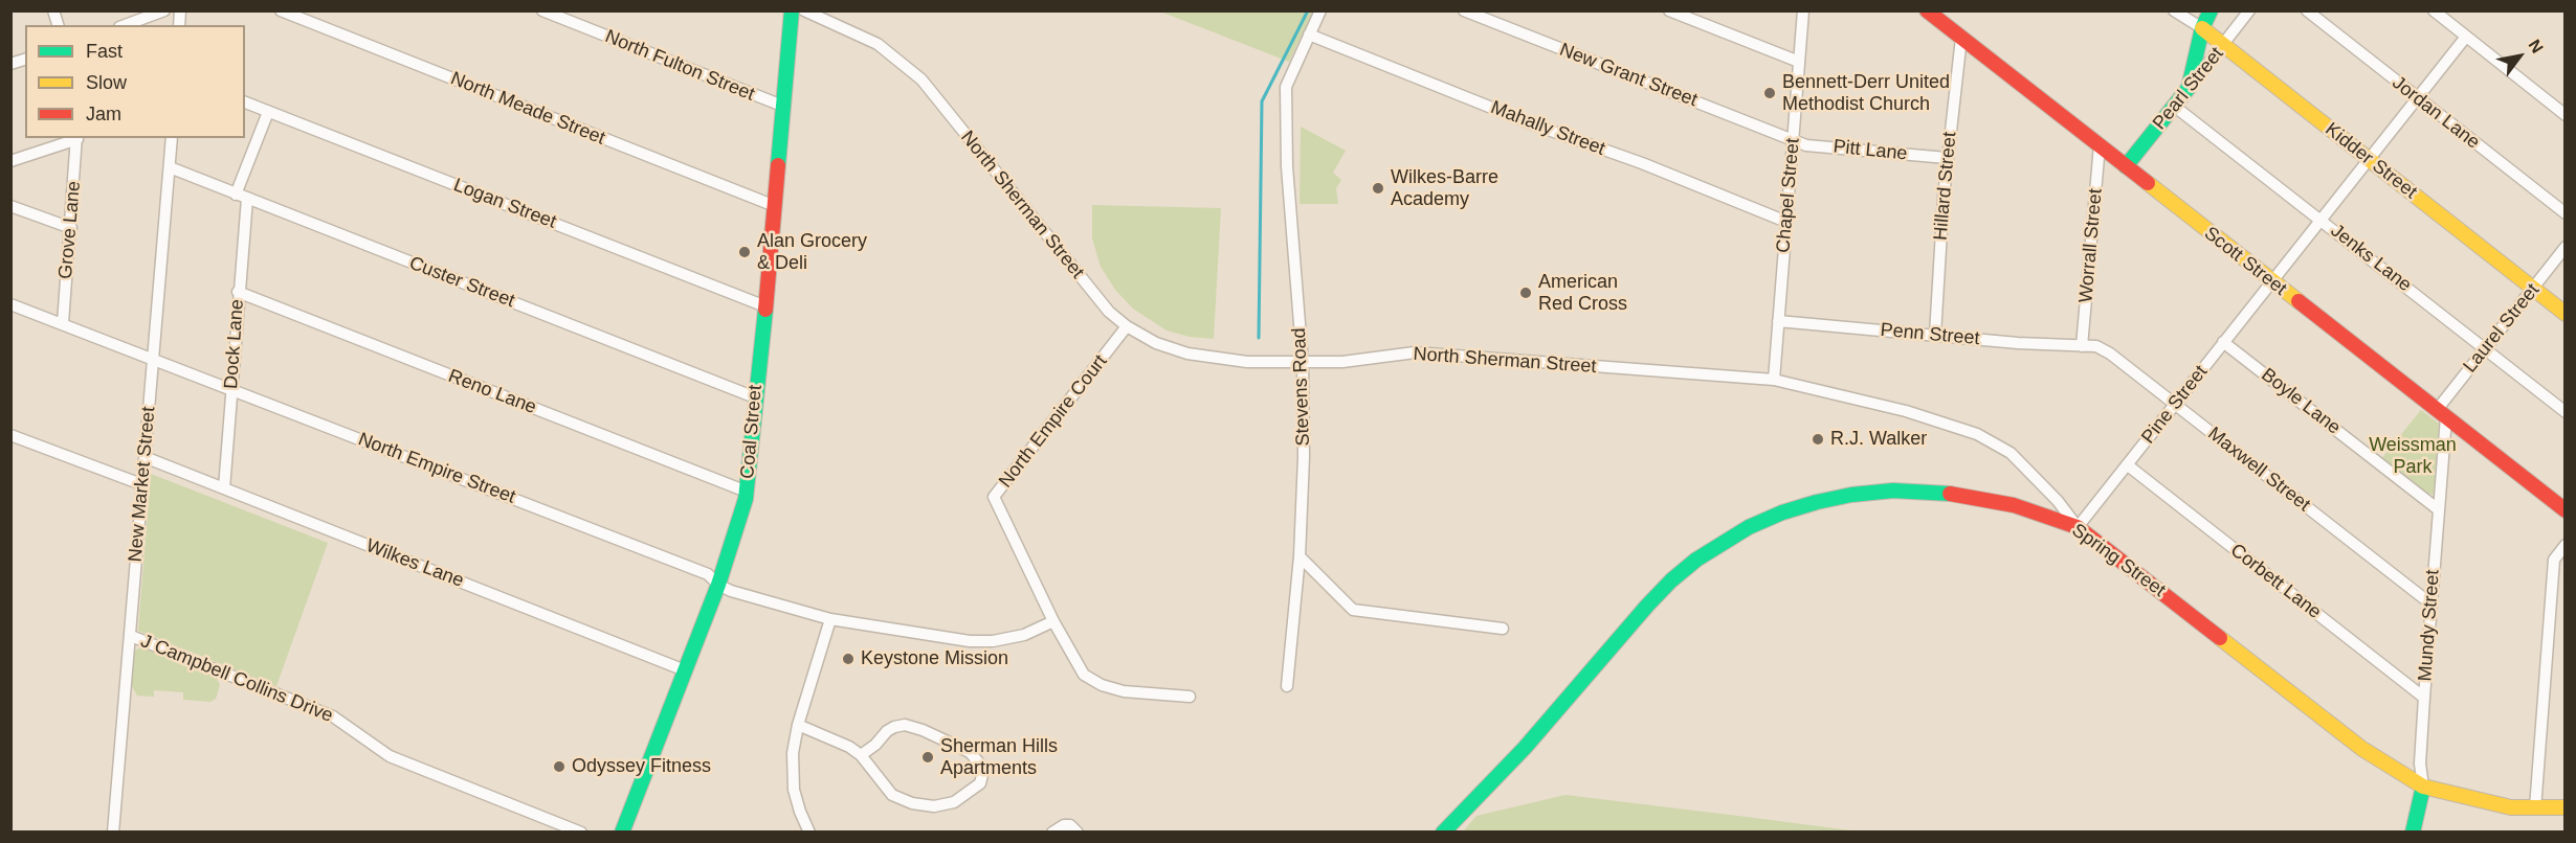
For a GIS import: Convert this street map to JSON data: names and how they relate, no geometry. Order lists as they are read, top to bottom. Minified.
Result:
{"streets":{"main road":["Pearl Street","Kidder Street","Scott Street","Coal Street","Spring Street","Mundy Street"],"street":["North Fulton Street","New Grant Street","North Meade Street","Jordan Lane","Mahally Street","Pitt Lane","Hillard Street","Chapel Street","Logan Street","North Sherman Street","Grove Lane","Worrall Street","Jenks Lane","Custer Street","Laurel Street","Penn Street","Dock Lane","Stevens Road","Reno Lane","Boyle Lane","Pine Street","North Empire Court","North Empire Street","Maxwell Street","New Market Street","Wilkes Lane","Corbett Lane","J Campbell Collins Drive"]},"crossings":[["North Fulton Street","Coal Street"],["New Grant Street","Pitt Lane"],["New Grant Street","Chapel Street"],["Pearl Street","Kidder Street"],["Pearl Street","Jenks Lane"],["Pearl Street","Scott Street"],["North Meade Street","Coal Street"],["Jordan Lane","Pine Street"],["Mahally Street","Chapel Street"],["Mahally Street","Stevens Road"],["Pitt Lane","Hillard Street"],["Pitt Lane","Chapel Street"],["Kidder Street","Laurel Street"],["Kidder Street","Pine Street"],["Hillard Street","Scott Street"],["Hillard Street","Penn Street"],["Chapel Street","North Sherman Street"],["Chapel Street","Penn Street"],["Logan Street","Dock Lane"],["Logan Street","Coal Street"],["North Sherman Street","Stevens Road"],["North Sherman Street","Pine Street"],["North Sherman Street","North Empire Court"],["North Sherman Street","Spring Street"],["Grove Lane","North Empire Street"],["Worrall Street","Scott Street"],["Worrall Street","Penn Street"],["Worrall Street","Maxwell Street"],["Jenks Lane","Laurel Street"],["Jenks Lane","Pine Street"],["Scott Street","Laurel Street"],["Scott Street","Pine Street"],["Scott Street","Mundy Street"],["Custer Street","Dock Lane"],["Custer Street","Coal Street"],["Custer Street","New Market Street"],["Laurel Street","Mundy Street"],["Penn Street","Maxwell Street"],["Dock Lane","Reno Lane"],["Dock Lane","North Empire Street"],["Dock Lane","Wilkes Lane"],["Reno Lane","Coal Street"],["Boyle Lane","Pine Street"],["Boyle Lane","Mundy Street"],["Pine Street","Maxwell Street"],["Pine Street","Spring Street"],["Pine Street","Corbett Lane"],["Coal Street","North Empire Street"],["Coal Street","Wilkes Lane"],["North Empire Street","New Market Street"],["Maxwell Street","Mundy Street"],["New Market Street","Wilkes Lane"],["New Market Street","J Campbell Collins Drive"],["Spring Street","Mundy Street"],["Corbett Lane","Mundy Street"]],"parks":["Weissman Park"],"places":["Bennett-Derr United Methodist Church","Wilkes-Barre Academy","Alan Grocery & Deli","American Red Cross","R.J. Walker","Keystone Mission","Sherman Hills Apartments","Odyssey Fitness"],"legend":["Fast","Slow","Jam"],"north":"top right"}
